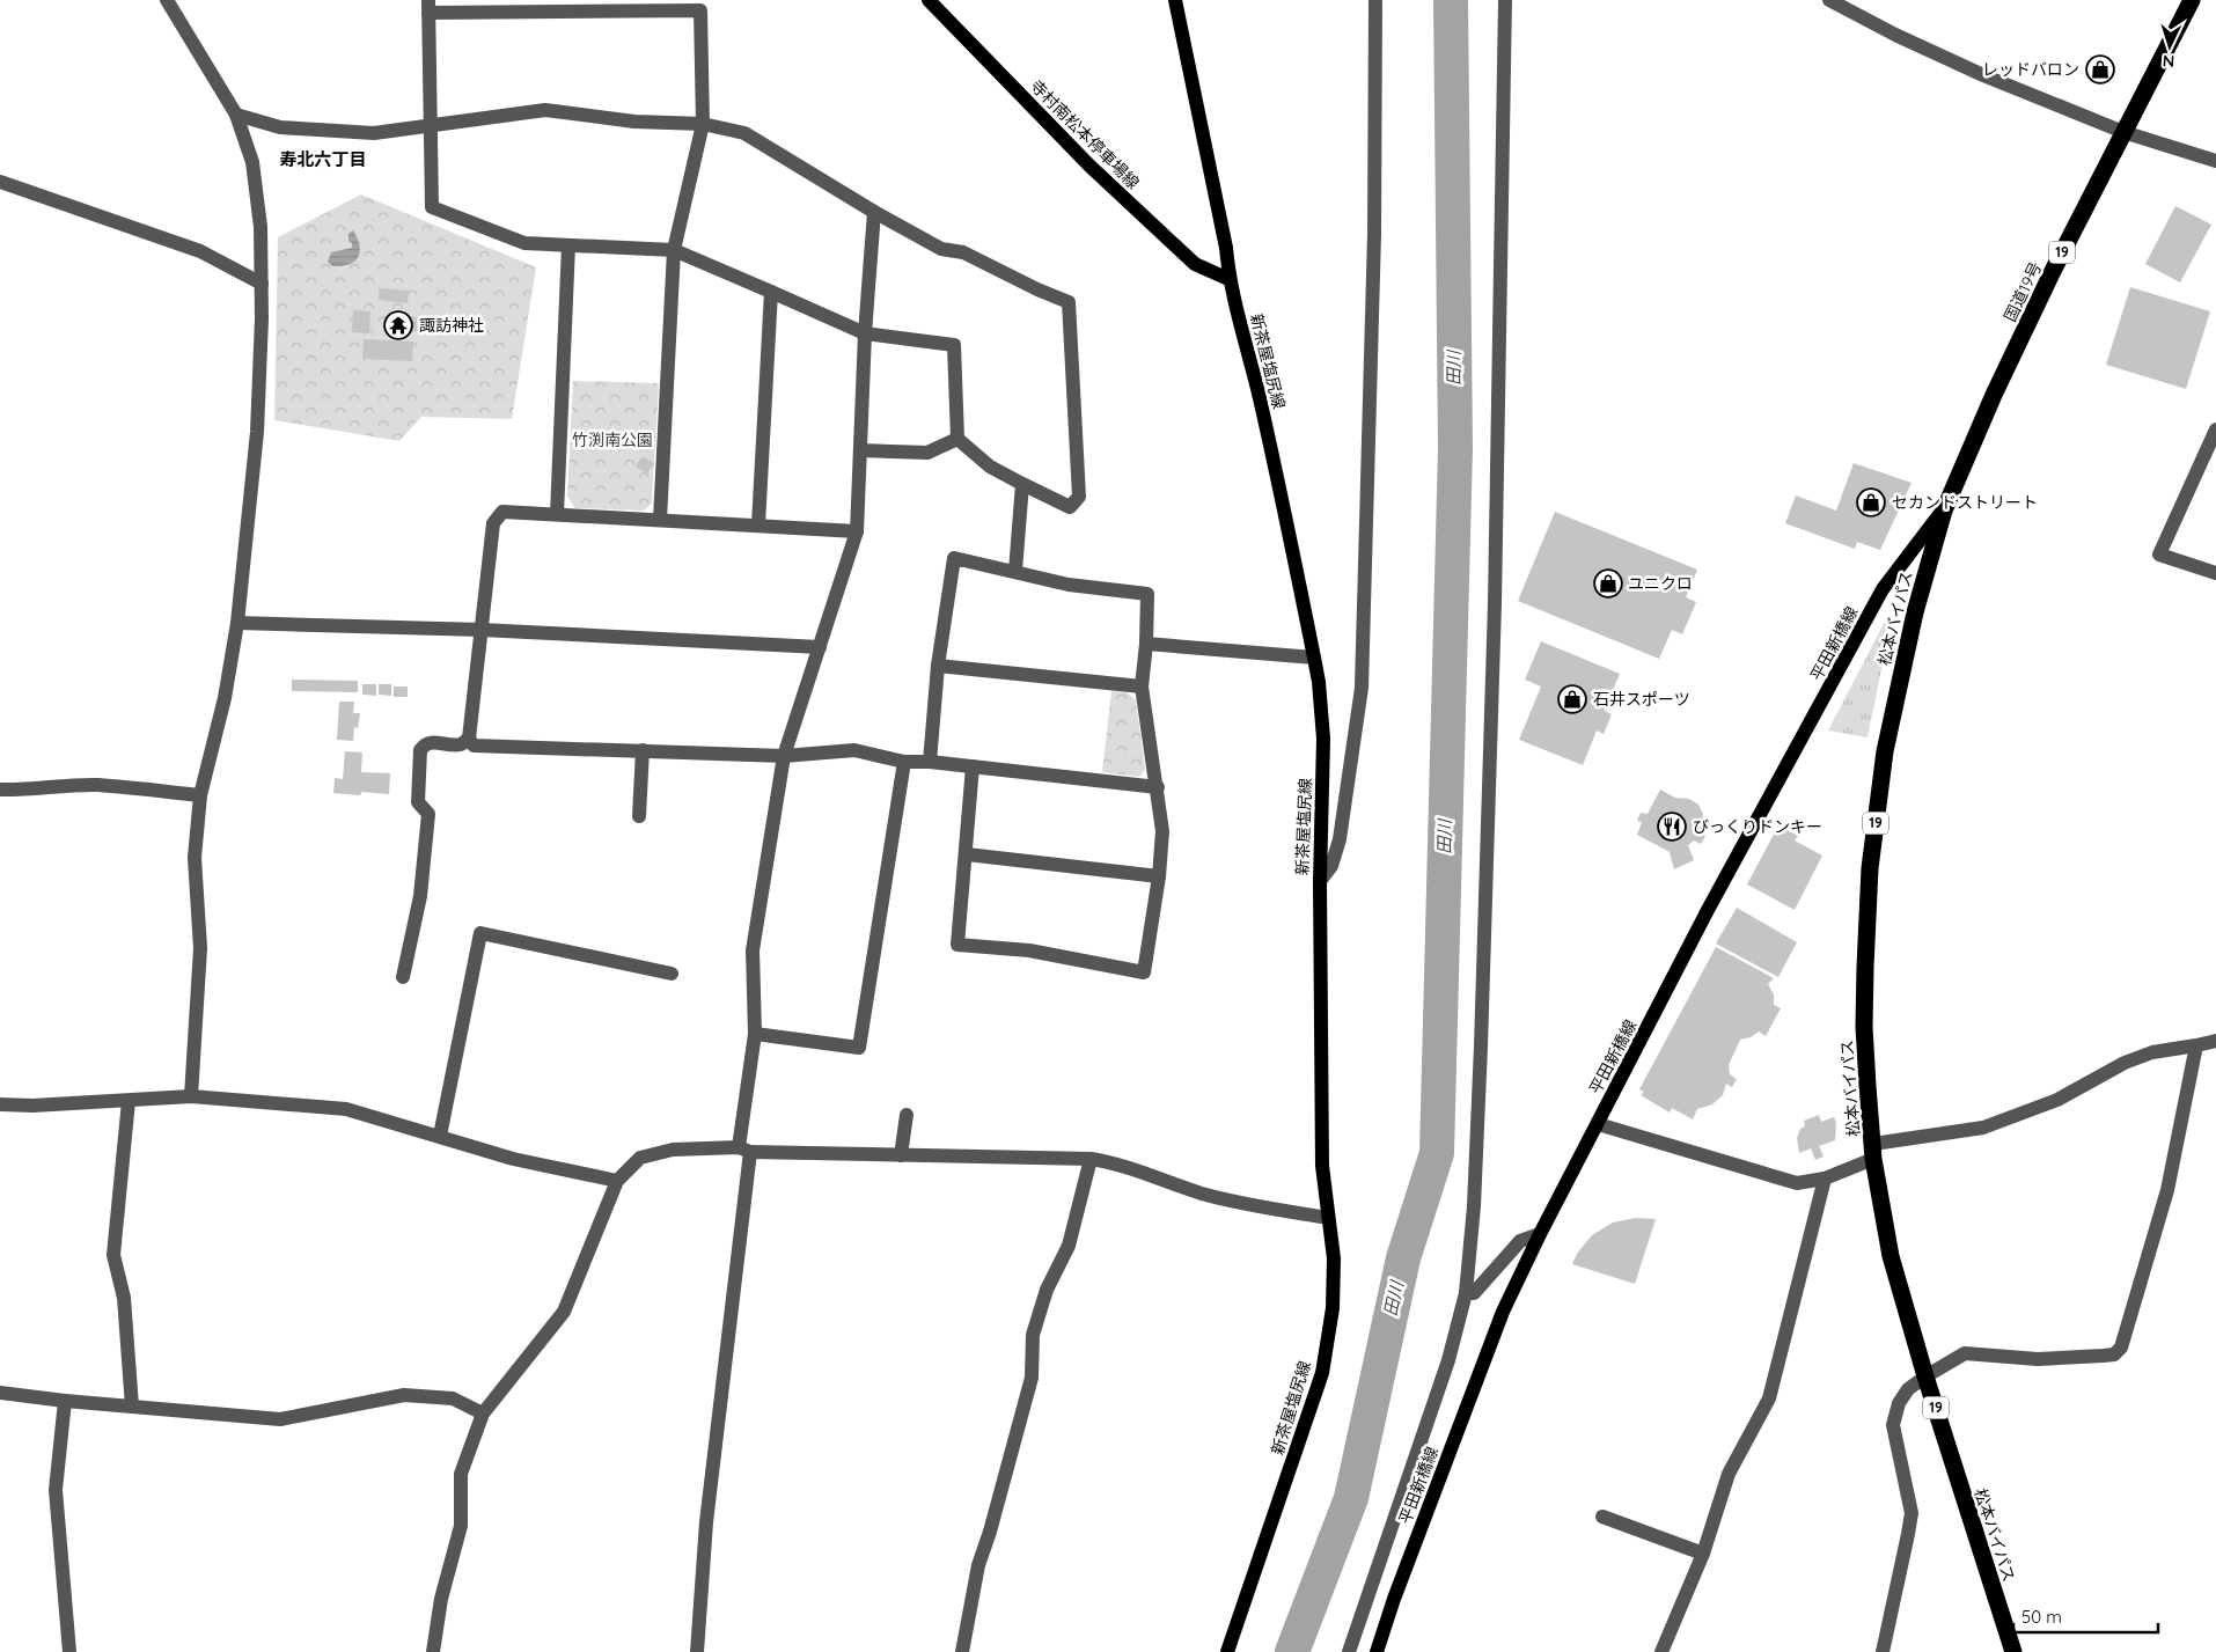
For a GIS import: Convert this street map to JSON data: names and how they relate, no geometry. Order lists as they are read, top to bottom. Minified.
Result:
{"streets":{"highway":["19","国道19号","松本バイパス"],"main road":["寺村南松本停車場線","新茶屋塩尻線","平田新橋線"]},"crossings":[["寺村南松本停車場線","新茶屋塩尻線"],["国道19号","松本バイパス"],["国道19号","平田新橋線"],["松本バイパス","平田新橋線"]],"districts":["寿北六丁目"],"water":["田川"],"parks":["竹渕南公園"],"places":{"shop":["レッドバロン","セカンドストリート","ユニクロ","石井スポーツ"],"temple":["諏訪神社"],"restaurant":["びっくりドンキー"]},"scale_bar":"50 m","north":"bottom"}
